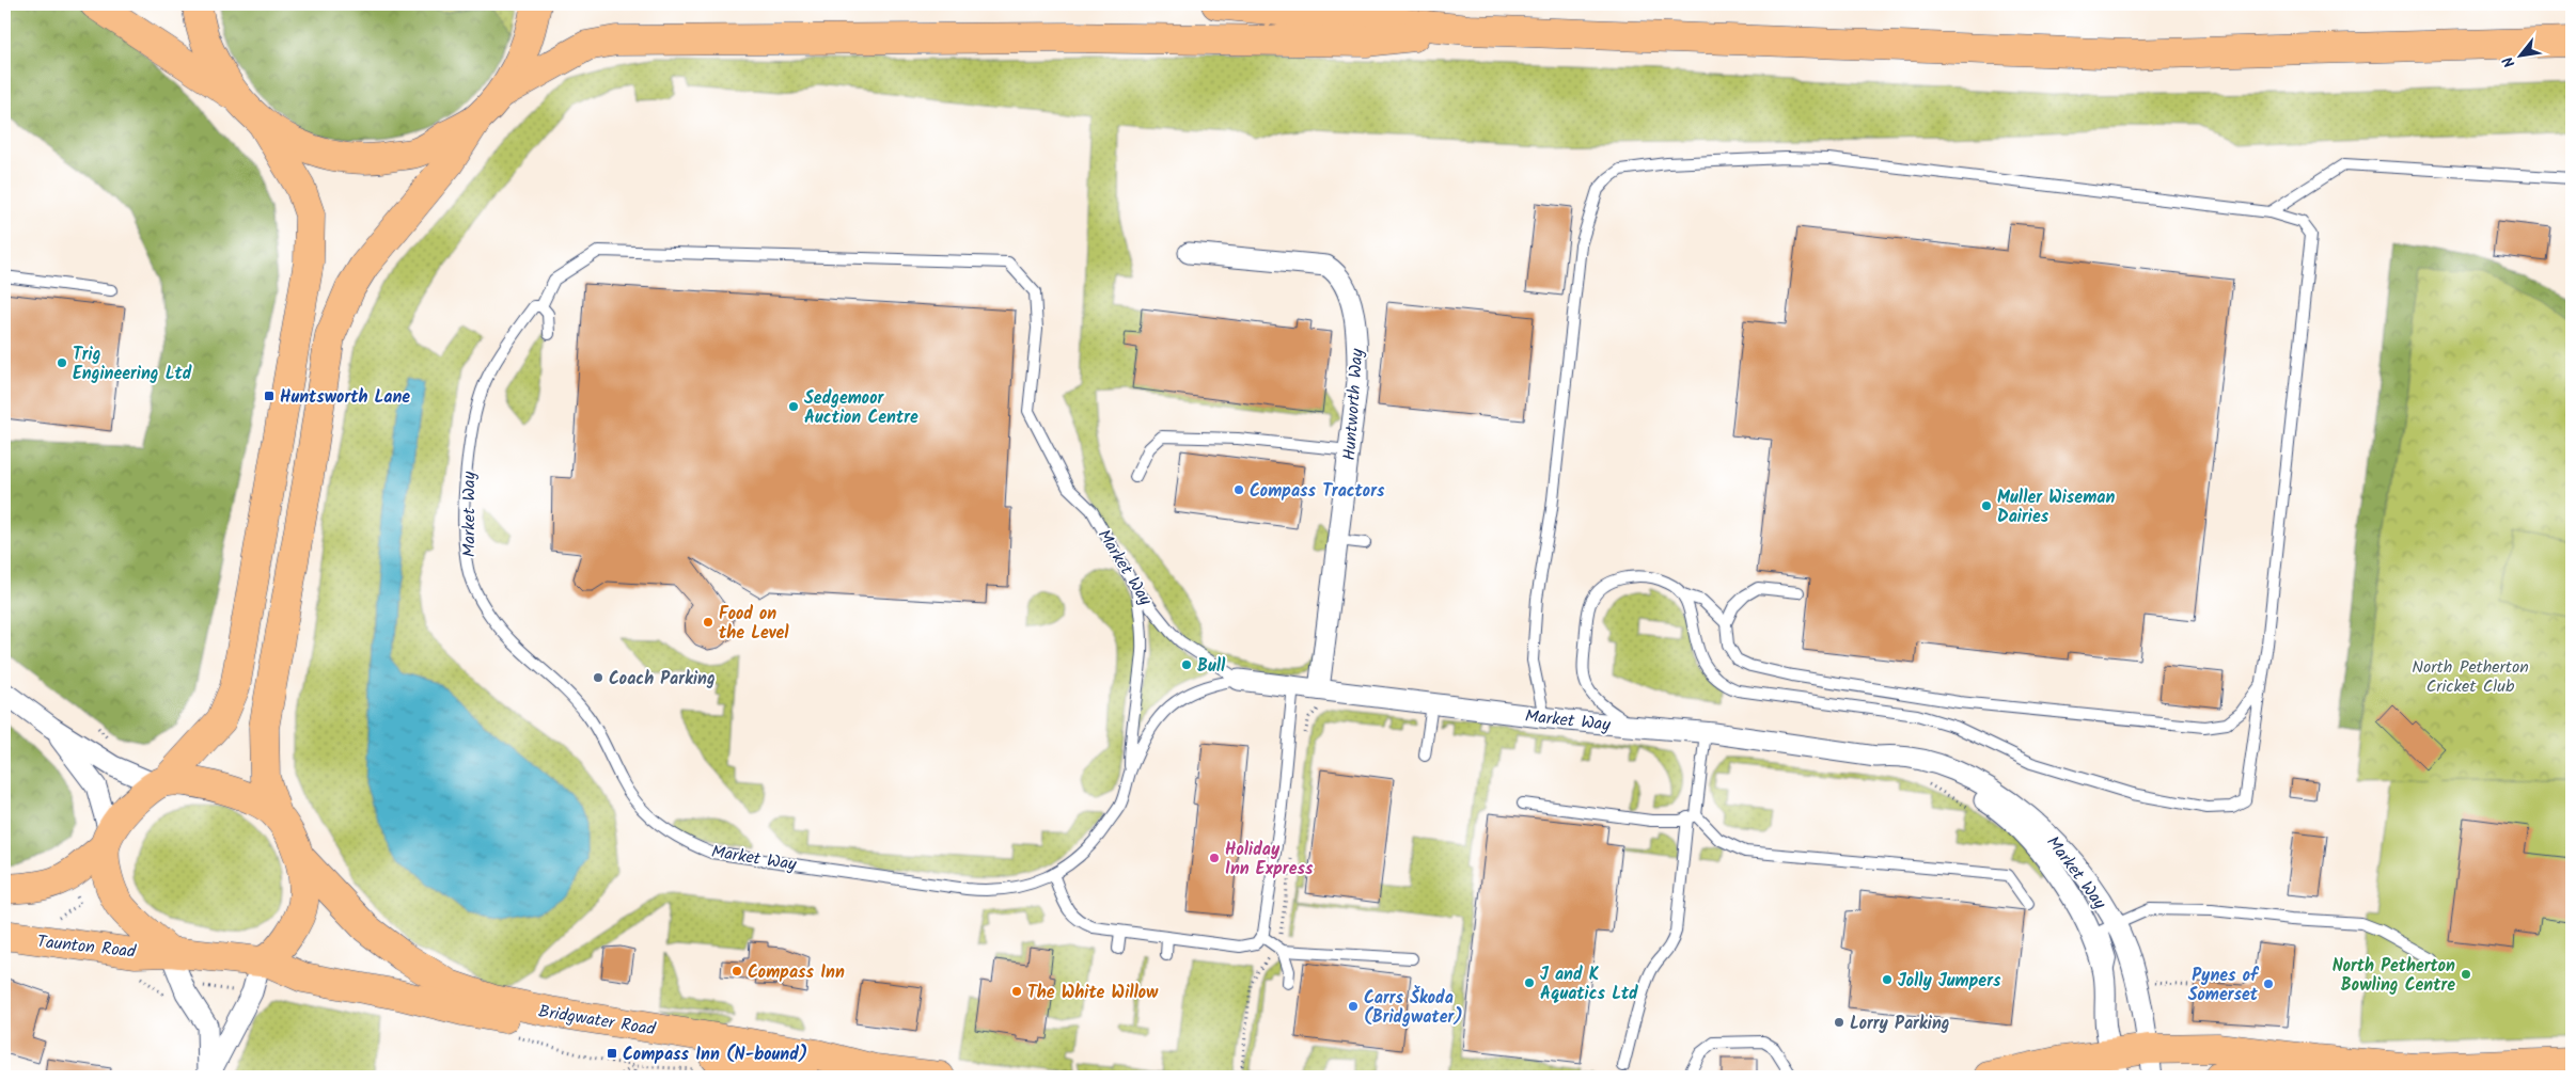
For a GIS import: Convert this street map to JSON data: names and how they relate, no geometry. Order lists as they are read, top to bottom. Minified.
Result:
{"streets":{"main road":["Taunton Road","Bridgwater Road"],"street":["Huntworth Way","Market Way"]},"crossings":[["Huntworth Way","Market Way"],["Taunton Road","Bridgwater Road"]],"parks":["North Petherton Cricket Club"],"places":{"other":["Trig Engineering Ltd","Sedgemoor Auction Centre","Compass Tractors","Muller Wiseman Dairies","Food on the Level","Bull","Coach Parking","Holiday Inn Express","Compass Inn","North Petherton Bowling Centre","Jolly Jumpers","J and K Aquatics Ltd","Pynes of Somerset","The White Willow","Carrs Škoda (Bridgwater)","Lorry Parking"],"transit":["Huntsworth Lane","Compass Inn (N-bound)"]},"north":"bottom left"}
